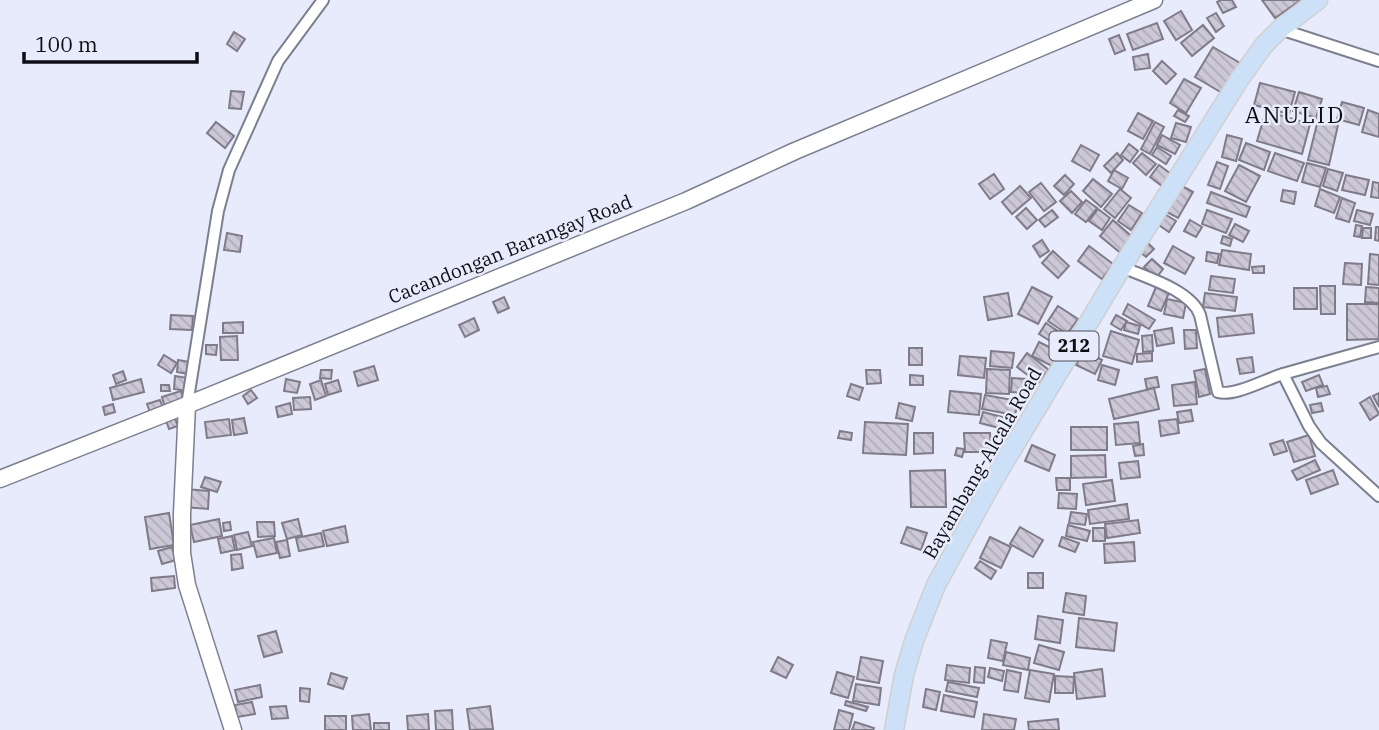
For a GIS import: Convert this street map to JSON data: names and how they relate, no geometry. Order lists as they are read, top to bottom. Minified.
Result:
{"streets":{"main road":["212","Bayambang-Alcala Road"],"street":["Cacandongan Barangay Road"]},"districts":["ANULID"],"scale_bar":"100 m"}
